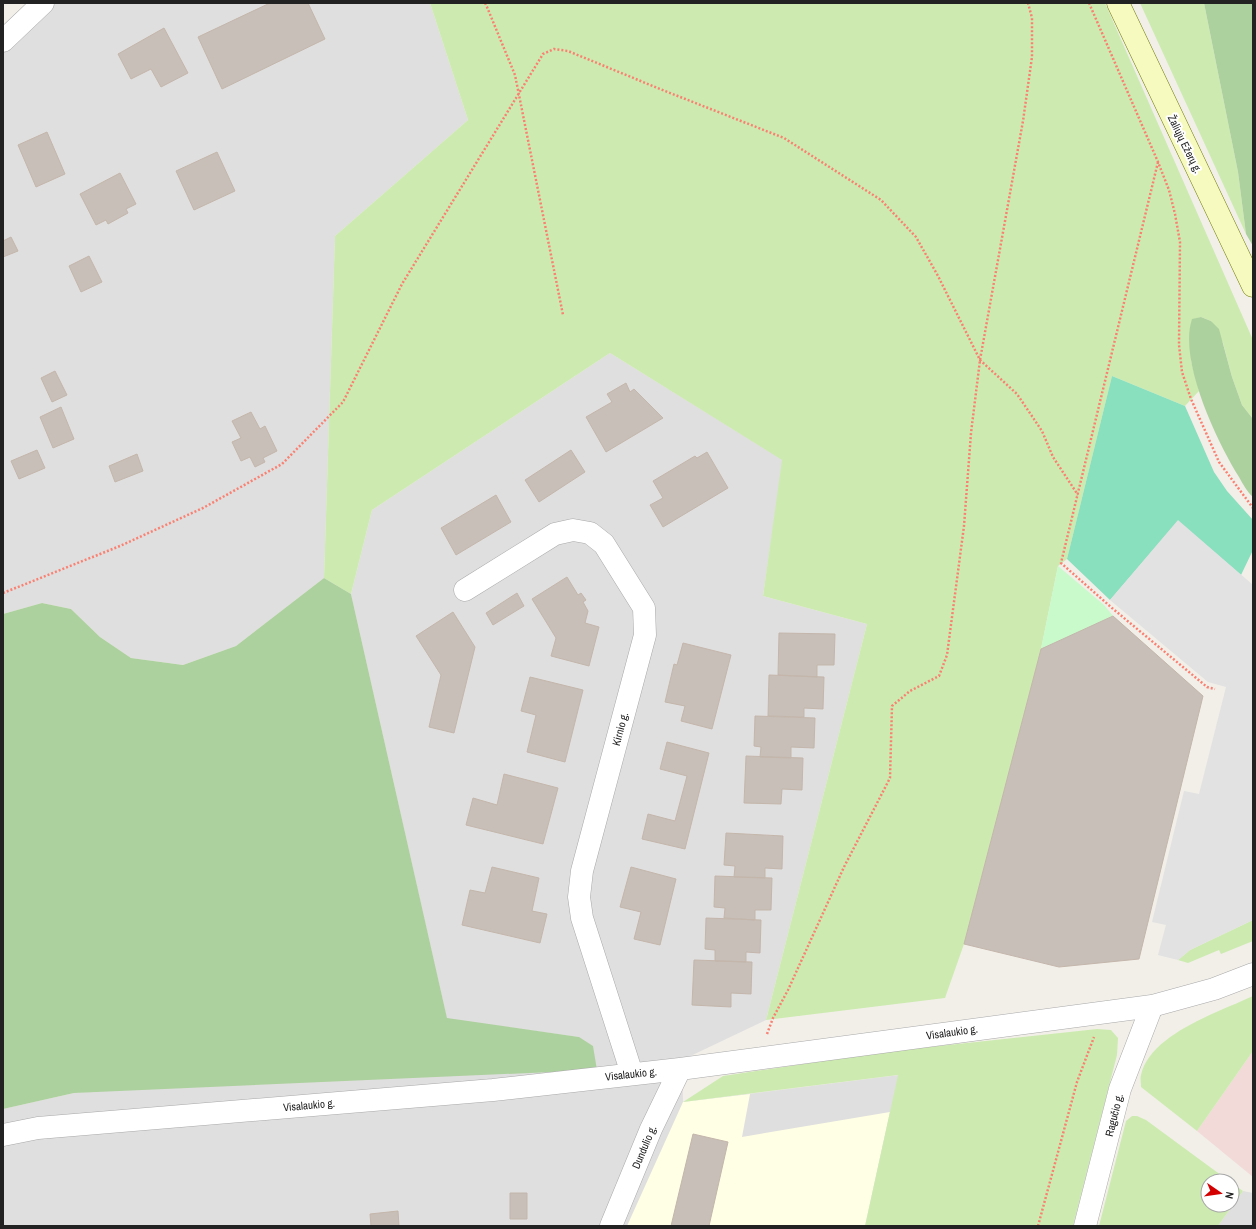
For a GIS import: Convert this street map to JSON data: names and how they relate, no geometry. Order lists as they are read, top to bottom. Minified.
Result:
{"streets":{"main road":["Žaliųjų Ežerų g."],"street":["Kirnio g.","Visalaukio g.","Ragučio g.","Dundulio g."]},"crossings":[["Kirnio g.","Visalaukio g."],["Visalaukio g.","Ragučio g."],["Visalaukio g.","Dundulio g."]],"north":"right"}
